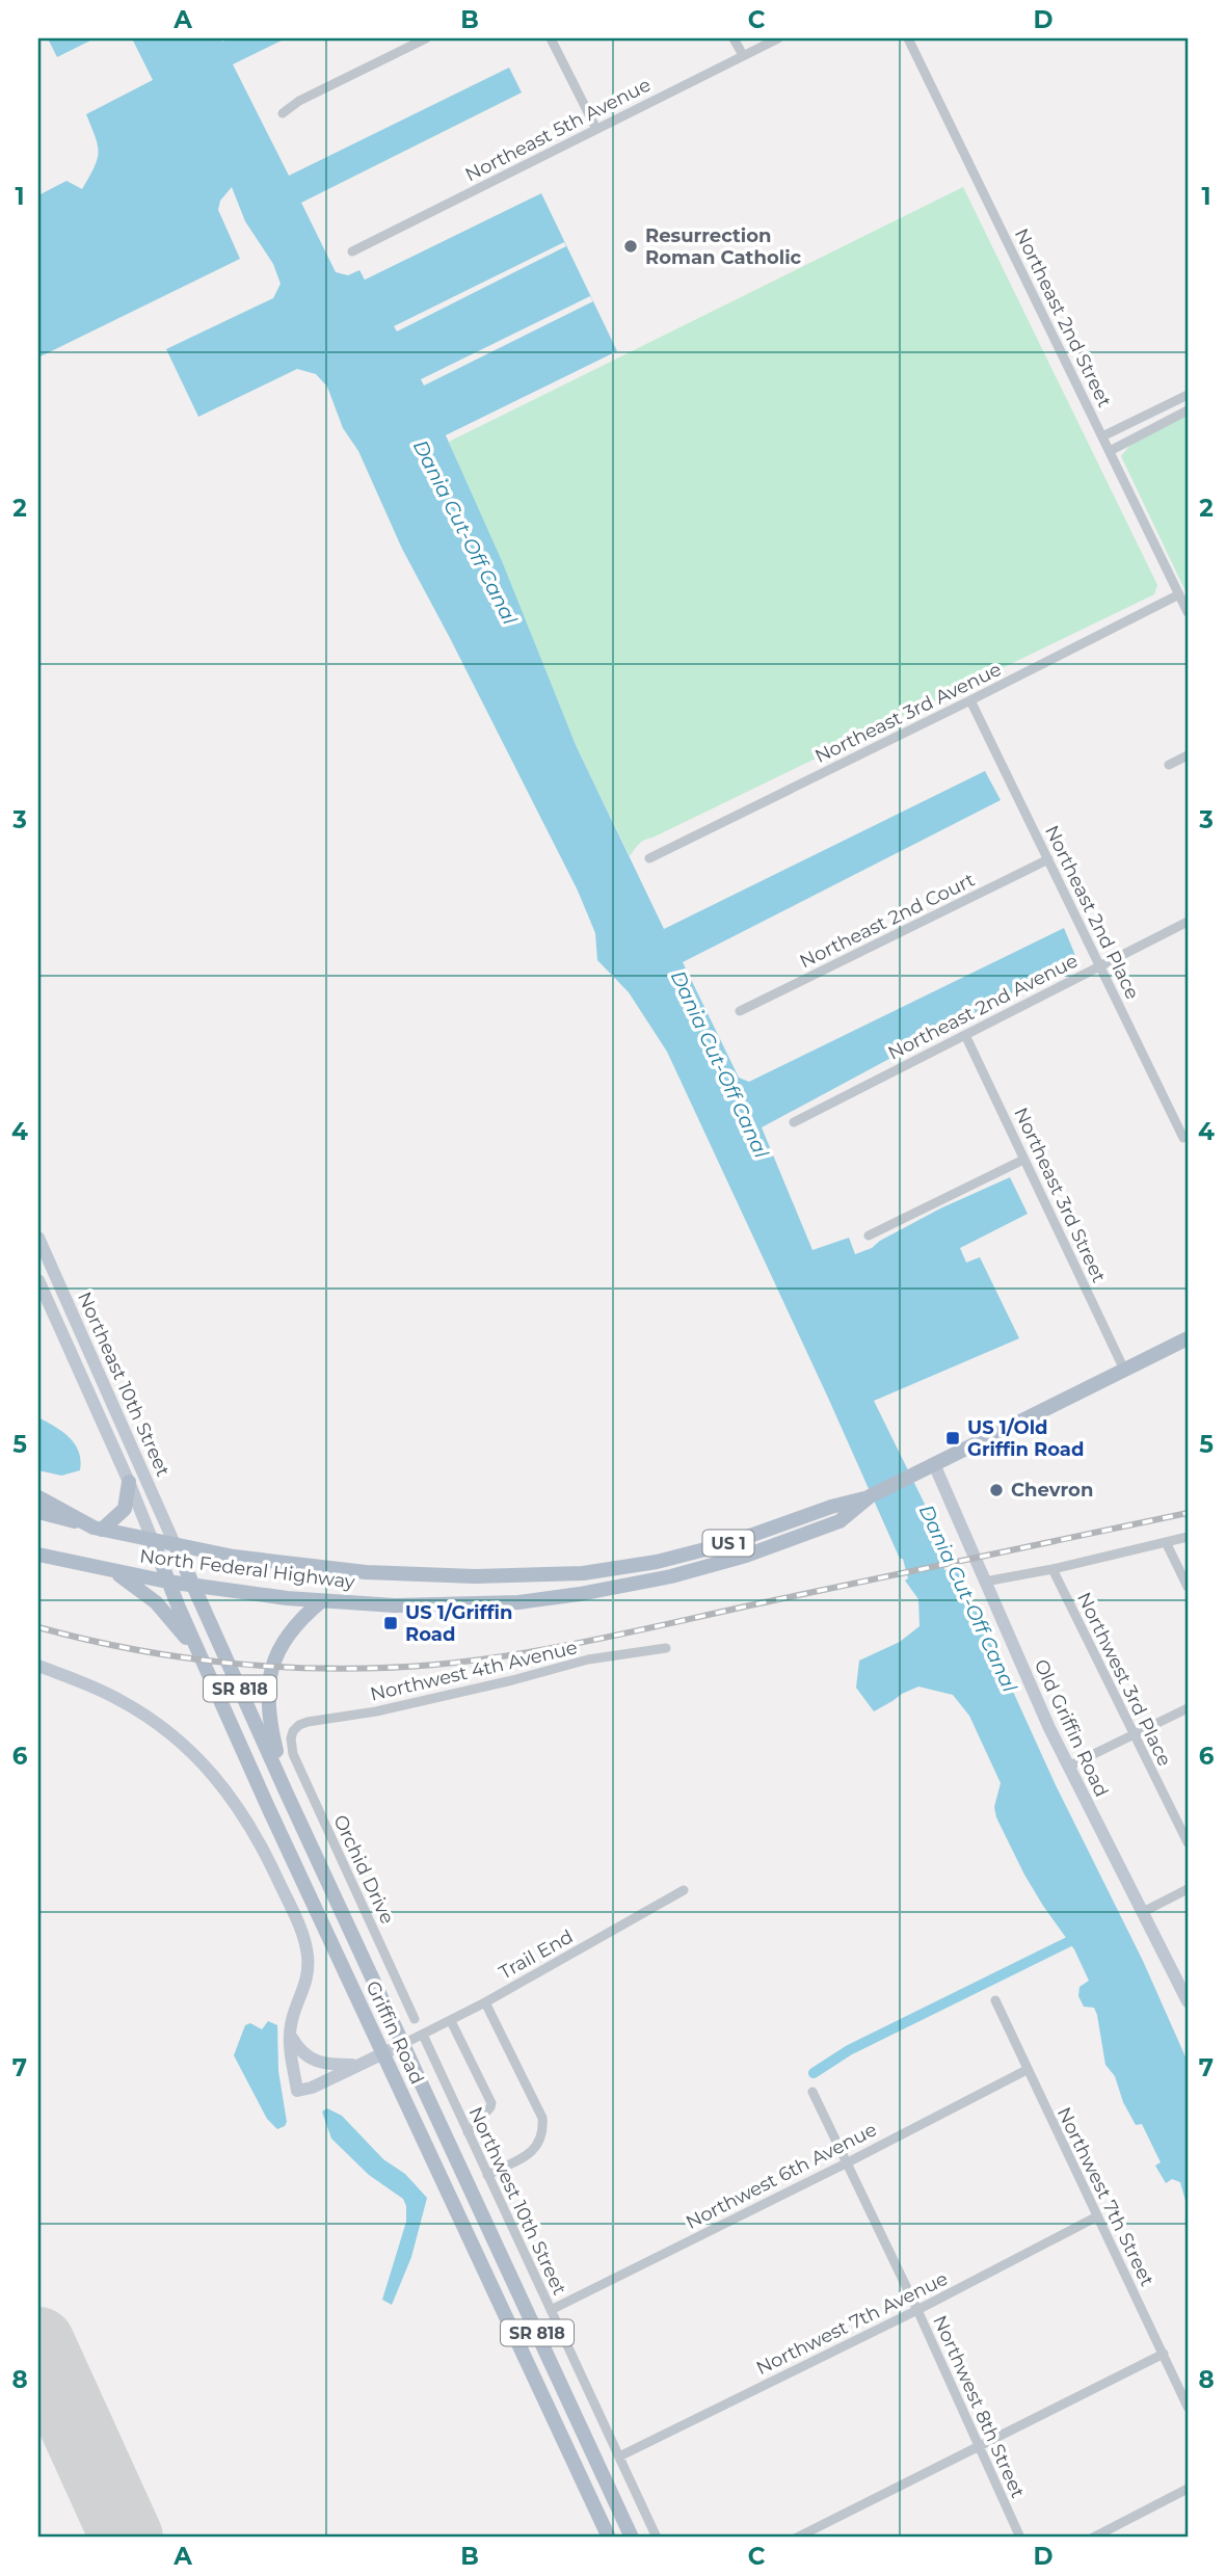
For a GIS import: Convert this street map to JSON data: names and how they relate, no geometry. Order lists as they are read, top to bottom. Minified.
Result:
{"streets":{"main road":["US 1","North Federal Highway","SR 818","Griffin Road"],"street":["Northeast 5th Avenue","Northeast 2nd Street","Northeast 3rd Avenue","Northeast 2nd Place","Northeast 2nd Court","Northeast 2nd Avenue","Northeast 3rd Street","Northeast 10th Street","Northwest 4th Avenue","Northwest 3rd Place","Old Griffin Road","Orchid Drive","Trail End","Northwest 6th Avenue","Northwest 7th Street","Northwest 10th Street","Northwest 7th Avenue","Northwest 8th Street"]},"crossings":[["Northeast 2nd Street","Northeast 3rd Avenue"],["Northeast 3rd Avenue","Northeast 2nd Place"],["Northeast 2nd Place","Northeast 2nd Court"],["Northeast 2nd Place","Northeast 2nd Avenue"],["Northeast 2nd Avenue","Northeast 3rd Street"],["Northeast 3rd Street","North Federal Highway"],["Northeast 10th Street","North Federal Highway"],["Northeast 10th Street","Griffin Road"],["North Federal Highway","Old Griffin Road"],["North Federal Highway","Griffin Road"],["Northwest 4th Avenue","Orchid Drive"],["Trail End","Griffin Road"],["Trail End","Northwest 10th Street"],["Northwest 6th Avenue","Northwest 7th Street"],["Northwest 6th Avenue","Northwest 10th Street"],["Northwest 6th Avenue","Northwest 8th Street"],["Northwest 7th Street","Northwest 7th Avenue"],["Northwest 10th Street","Northwest 7th Avenue"],["Northwest 7th Avenue","Northwest 8th Street"]],"water":["Dania Cut-Off Canal"],"places":{"other":["Resurrection Roman Catholic","Chevron"],"transit":["US 1/Old Griffin Road","US 1/Griffin Road"]},"grid":{"columns":["A","B","C","D"],"rows":["1","2","3","4","5","6","7","8"]}}
